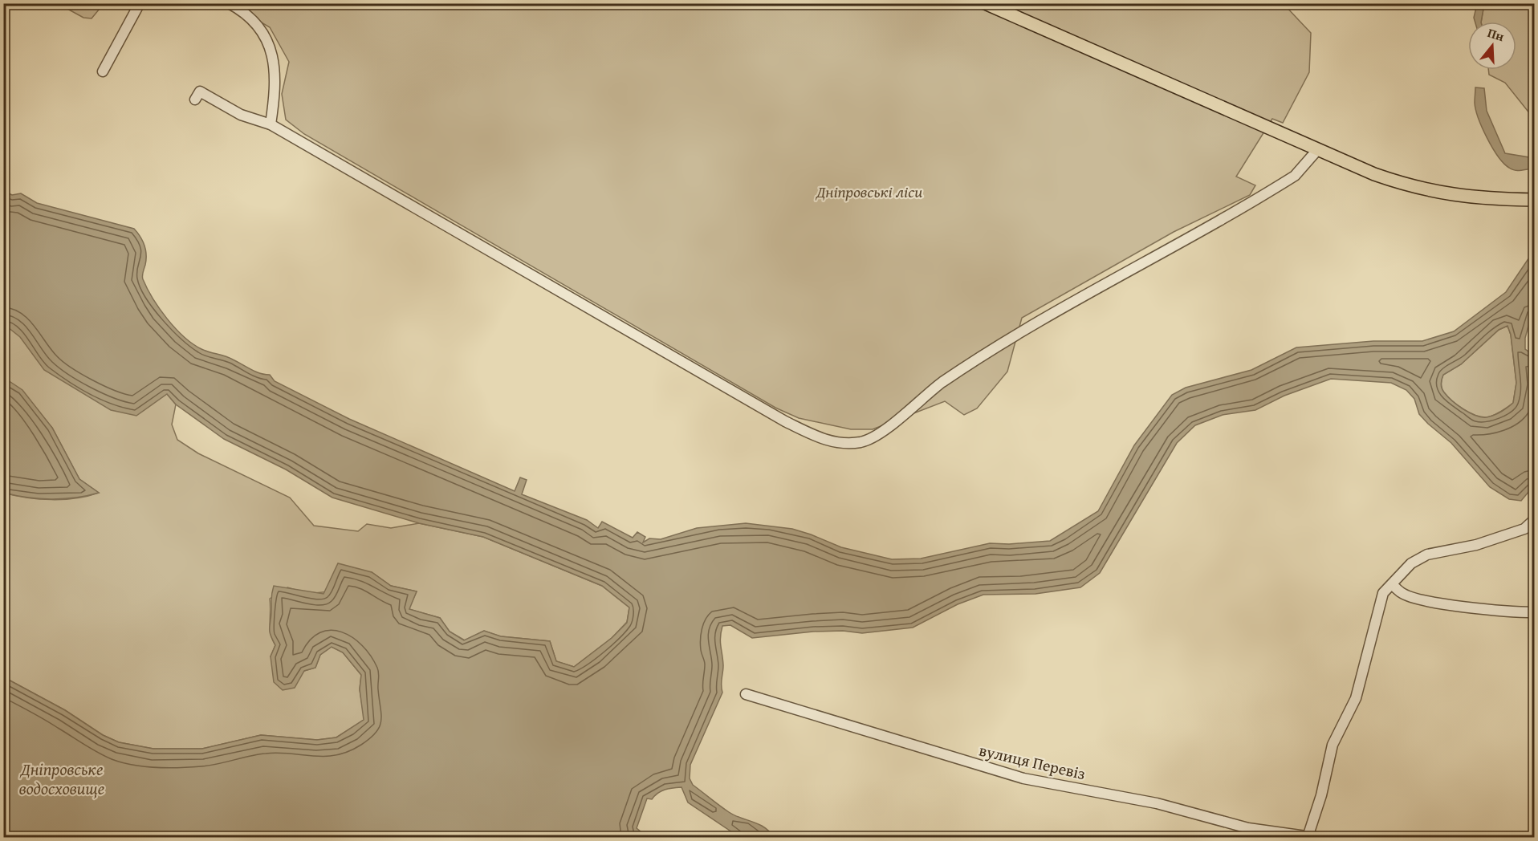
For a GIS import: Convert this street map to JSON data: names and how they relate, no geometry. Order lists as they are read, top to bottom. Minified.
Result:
{"streets":{"street":["вулиця Перевіз"]},"water":["Дніпровське водосховище"],"parks":["Дніпровські ліси"],"north":"top"}
